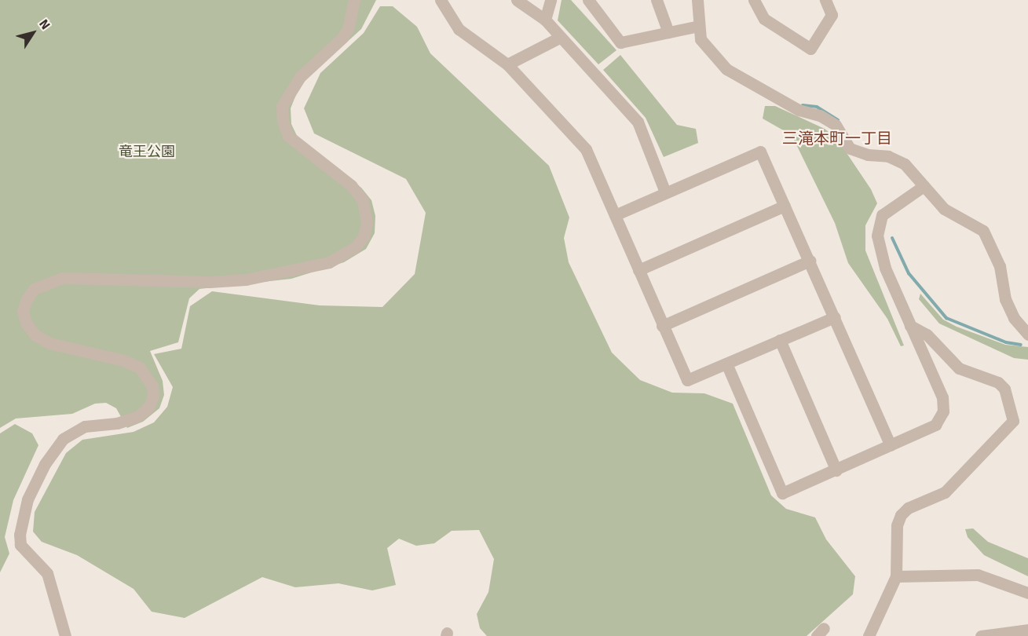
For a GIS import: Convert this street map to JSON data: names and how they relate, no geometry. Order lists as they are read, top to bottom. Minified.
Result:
{"districts":["三滝本町一丁目"],"parks":["竜王公園"],"north":"top right"}
